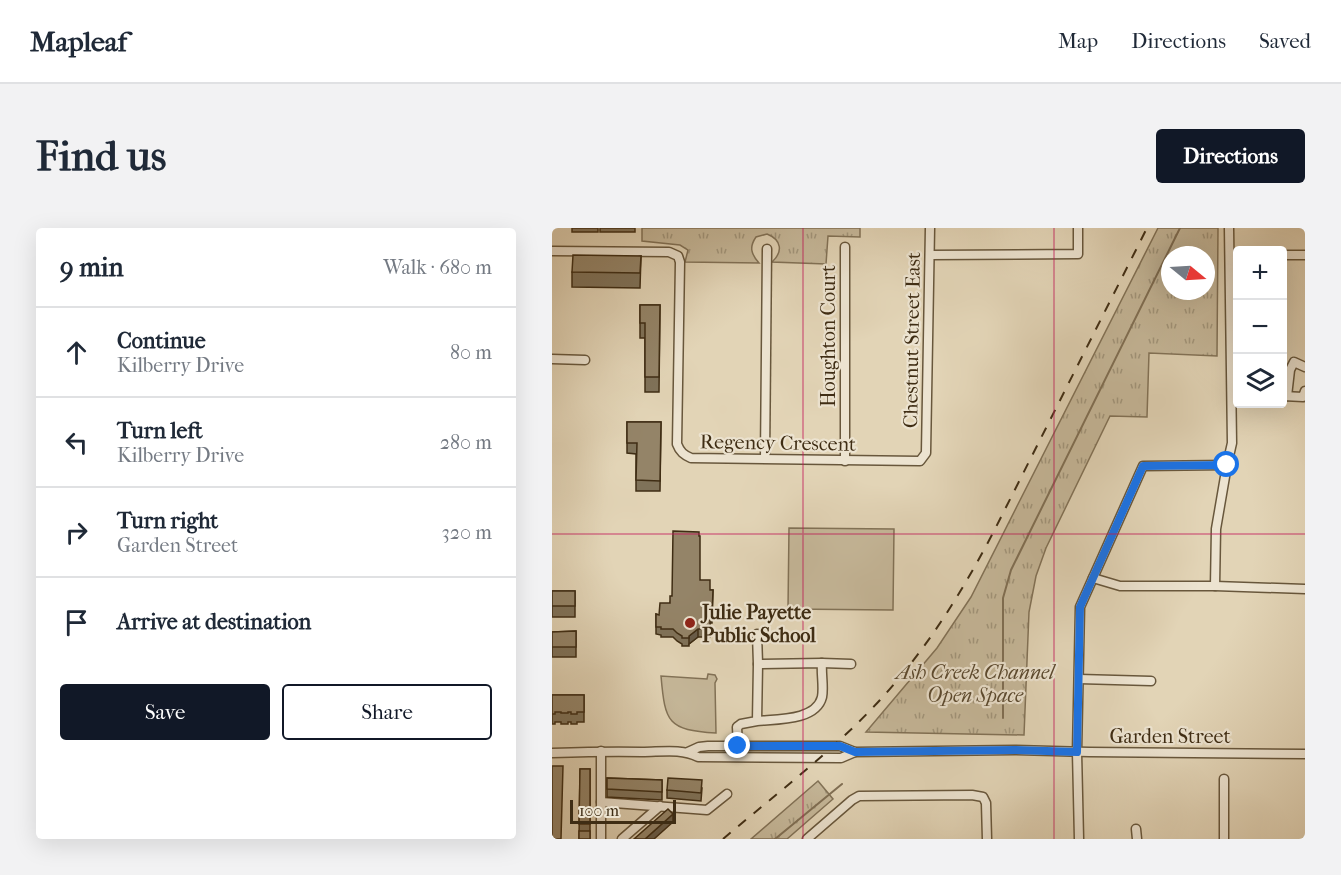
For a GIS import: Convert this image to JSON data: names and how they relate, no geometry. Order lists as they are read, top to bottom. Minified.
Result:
{"streets":{"street":["Houghton Court","Chestnut Street East","Regency Crescent","Garden Street"]},"crossings":[["Houghton Court","Regency Crescent"],["Chestnut Street East","Regency Crescent"]],"parks":["Ash Creek Channel Open Space"],"places":["Julie Payette Public School"],"scale_bar":"100 m","north":"right","page":{"header":"Mapleaf","nav":["Map","Directions","Saved"],"buttons":["Directions",["Save","Share"]],"title":"Find us","heading":["9 min","Walk · 680 m"],"map_buttons":["+","−"],"list":[["Continue","Kilberry Drive","80 m"],["Turn left","Kilberry Drive","280 m"],["Turn right","Garden Street","320 m"],"Arrive at destination"],"scale":"100 m"}}
